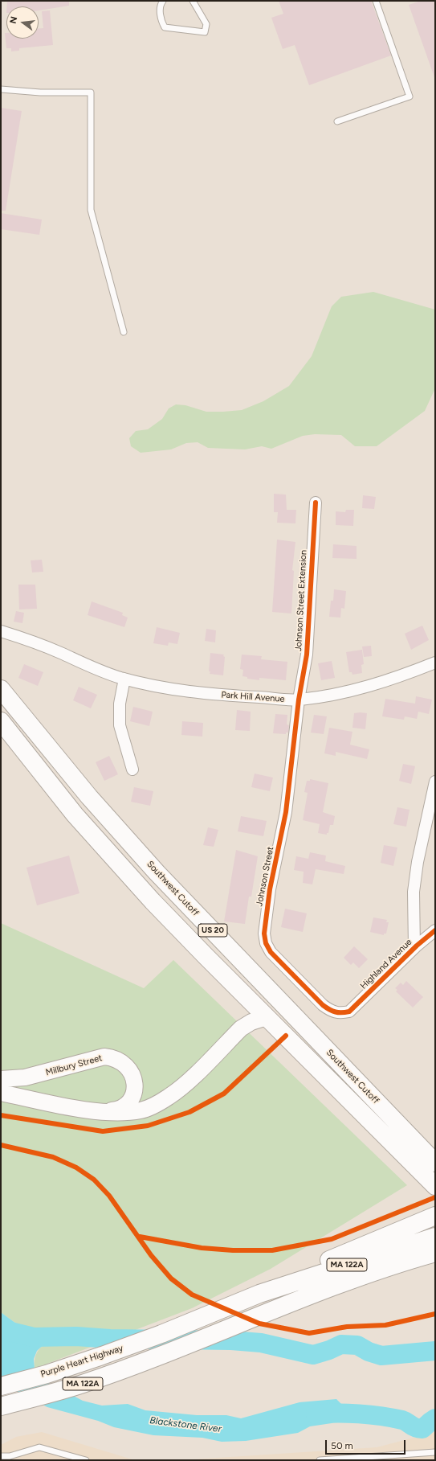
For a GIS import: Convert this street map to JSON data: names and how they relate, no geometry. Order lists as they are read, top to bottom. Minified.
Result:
{"streets":{"main road":["Southwest Cutoff","US 20","Millbury Street","MA 122A","Purple Heart Highway"],"street":["Johnson Street Extension","Park Hill Avenue","Johnson Street","Highland Avenue"]},"crossings":[["Johnson Street Extension","Park Hill Avenue"],["Johnson Street Extension","Johnson Street"],["Park Hill Avenue","Johnson Street"],["Johnson Street","Highland Avenue"],["Southwest Cutoff","Millbury Street"],["MA 122A","Purple Heart Highway"]],"water":["Blackstone River"],"scale_bar":"50 m","north":"left"}
